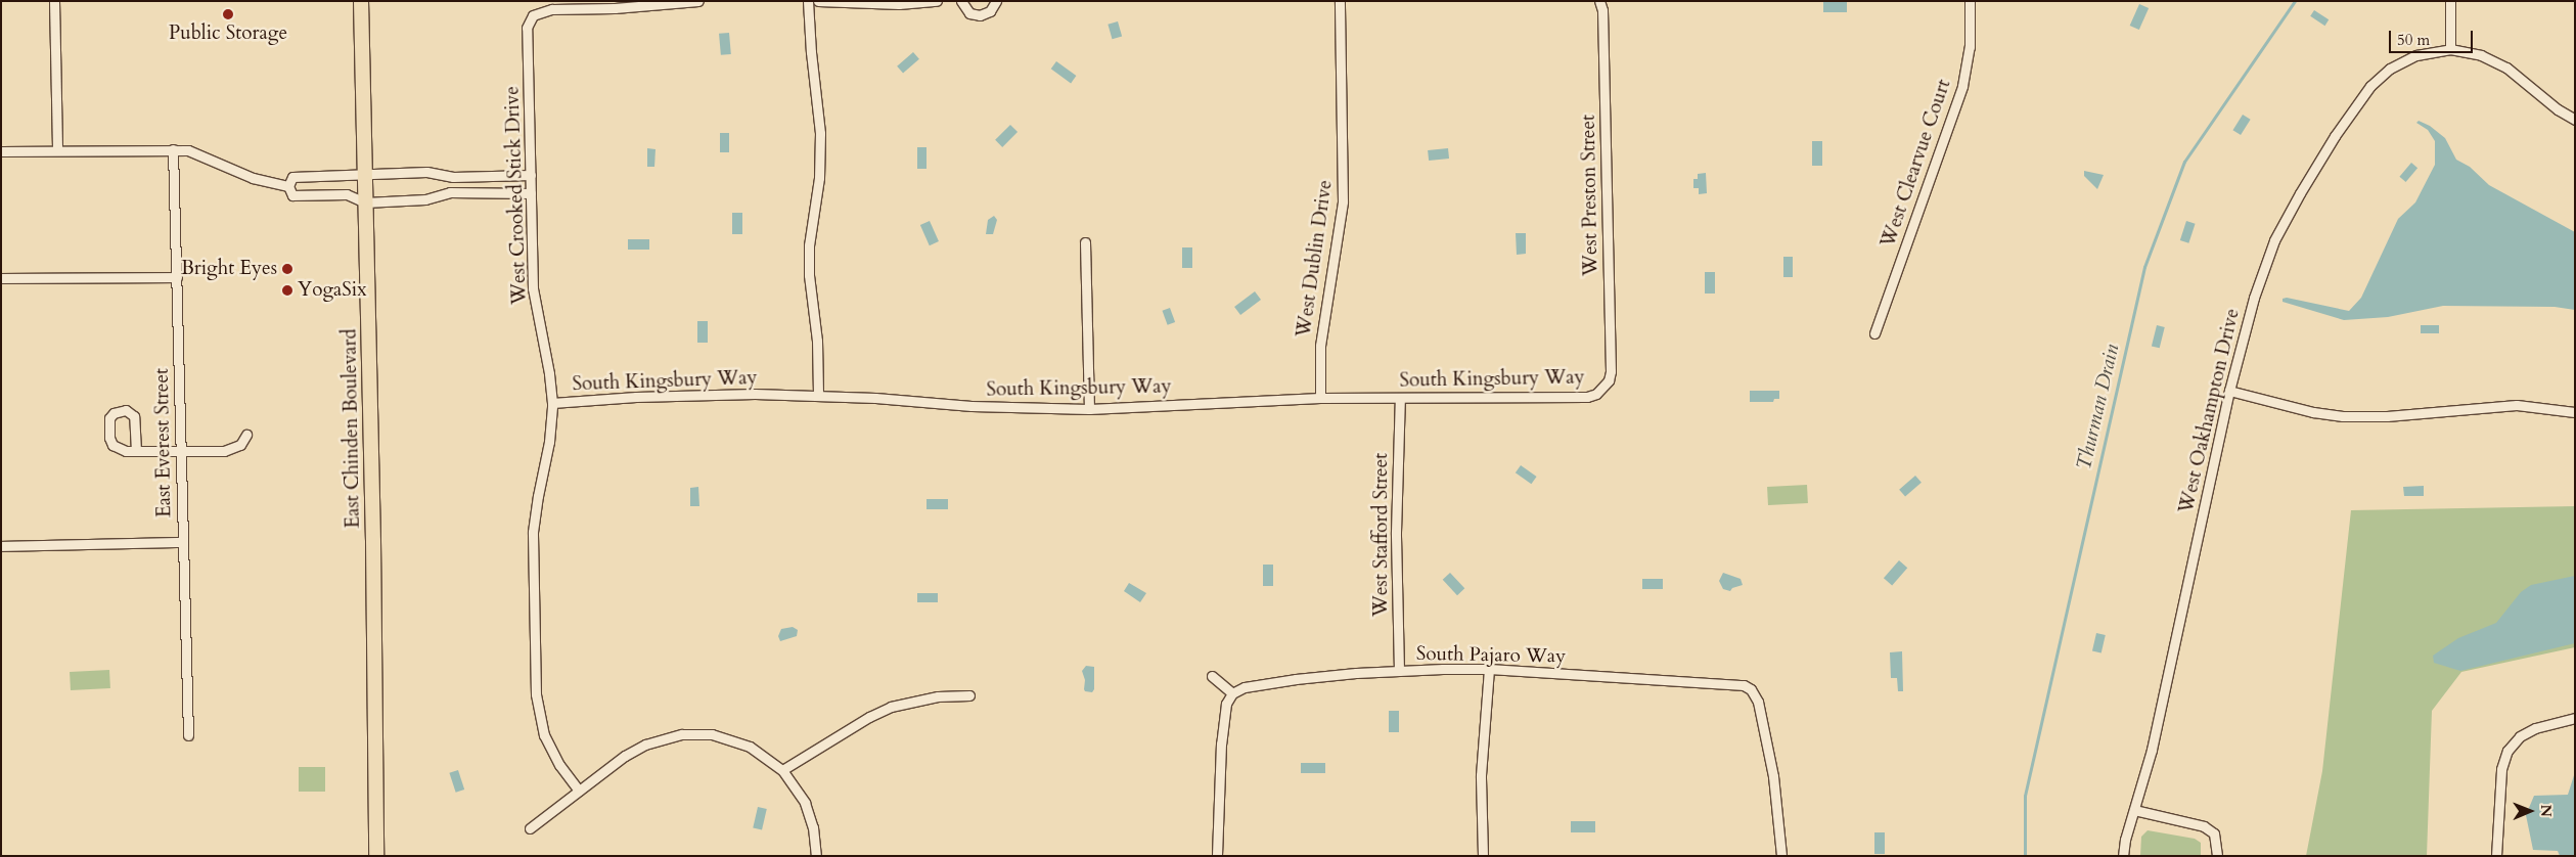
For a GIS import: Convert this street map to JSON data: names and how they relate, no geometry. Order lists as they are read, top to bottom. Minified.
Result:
{"streets":{"main road":["East Chinden Boulevard"],"street":["West Clearvue Court","West Crooked Stick Drive","West Preston Street","West Dublin Drive","South Kingsbury Way","West Oakhampton Drive","East Everest Street","West Stafford Street","South Pajaro Way"]},"crossings":[["West Crooked Stick Drive","South Kingsbury Way"],["West Preston Street","South Kingsbury Way"],["West Dublin Drive","South Kingsbury Way"],["South Kingsbury Way","West Stafford Street"],["West Stafford Street","South Pajaro Way"]],"water":["Thurman Drain"],"places":["Public Storage","Bright Eyes","YogaSix"],"scale_bar":"50 m","north":"right"}
